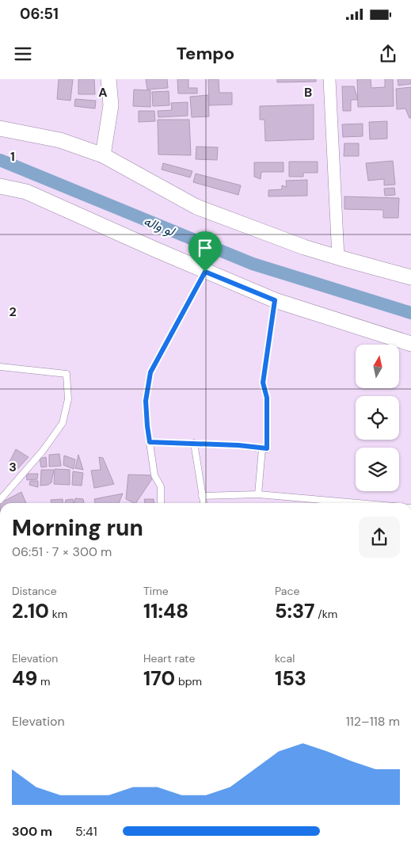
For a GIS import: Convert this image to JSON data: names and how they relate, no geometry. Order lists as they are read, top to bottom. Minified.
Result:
{"water":["لو واله"],"north":"top","page":{"status":"06:51","header":"Tempo","heading":["Morning run","06:51 · 7 × 300 m"],"stats":[["Distance","2.10 km"],["Time","11:48"],["Pace","5:37 /km"],["Elevation","49 m"],["Heart rate","170 bpm"],["kcal","153"]],"chart":["Elevation","112–118 m"],"list":[{"name":"300 m","note":"5:41"}]},"grid":{"columns":["A","B"],"rows":["1","2","3"]}}
